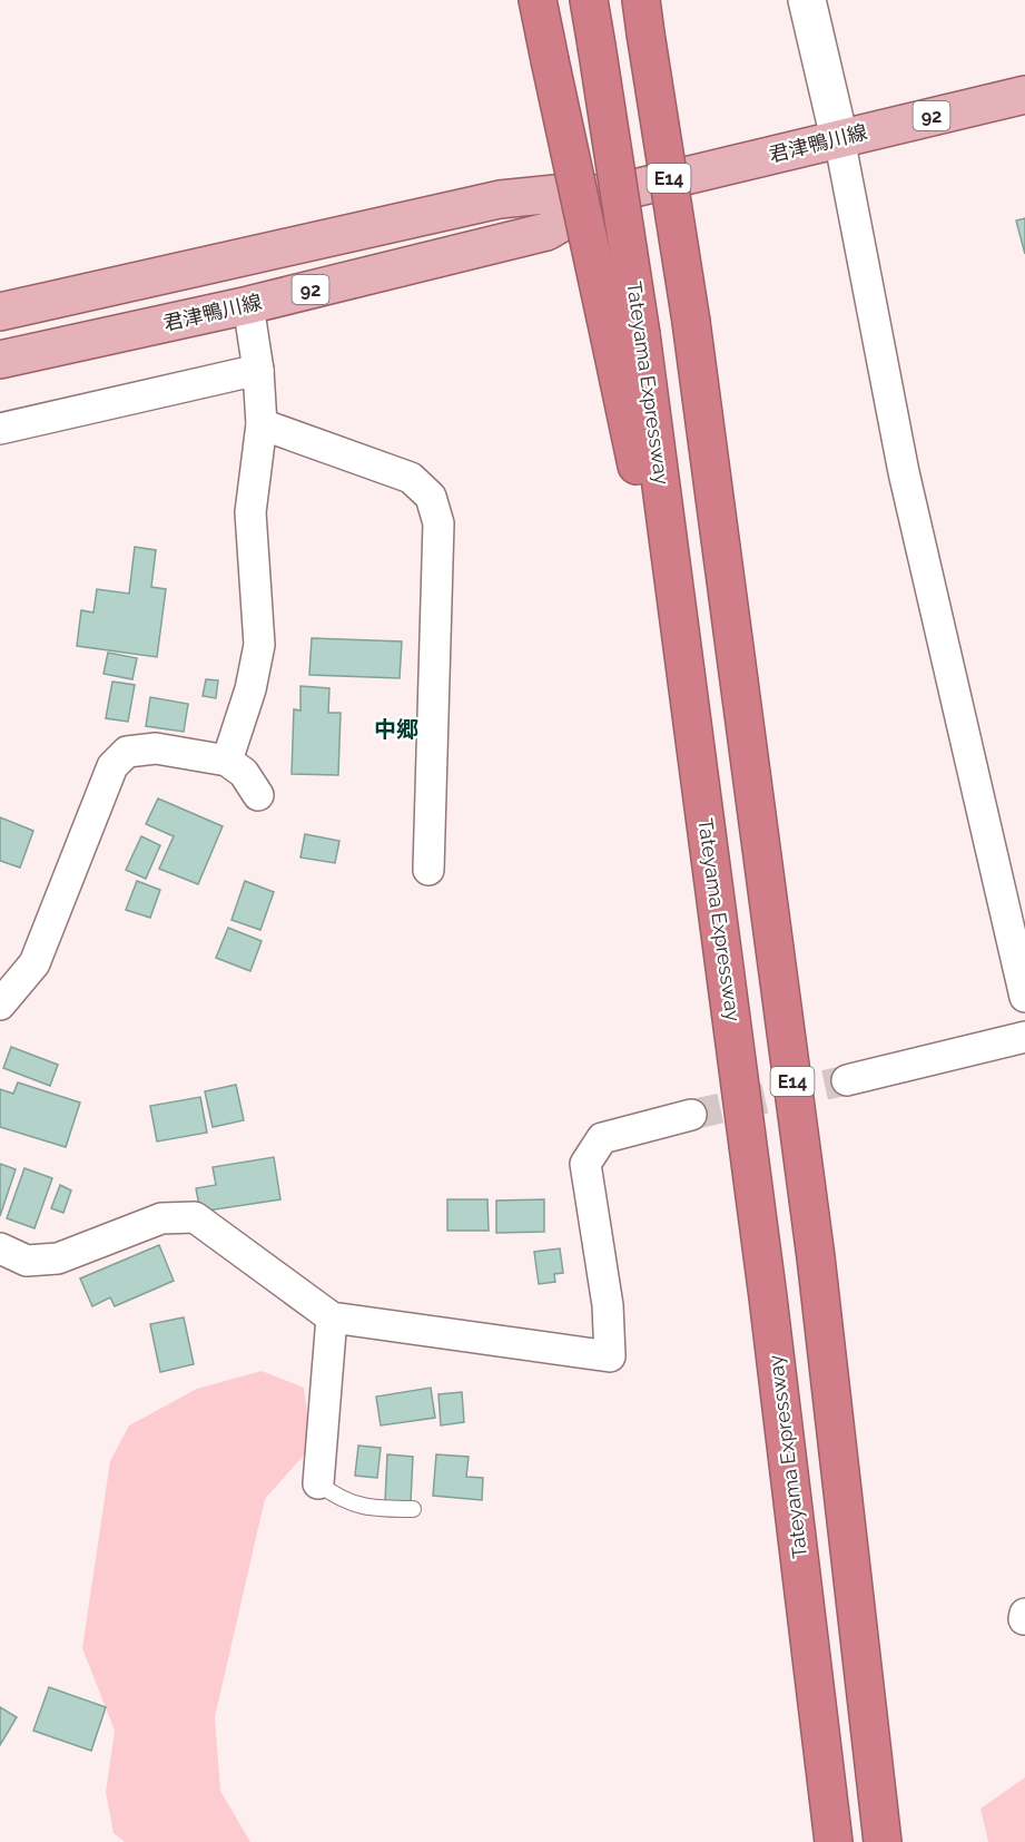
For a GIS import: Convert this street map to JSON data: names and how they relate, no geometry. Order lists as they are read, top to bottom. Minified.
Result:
{"streets":{"highway":["E14","Tateyama Expressway"],"main road":["92","君津鴨川線"]},"districts":["中郷"]}
